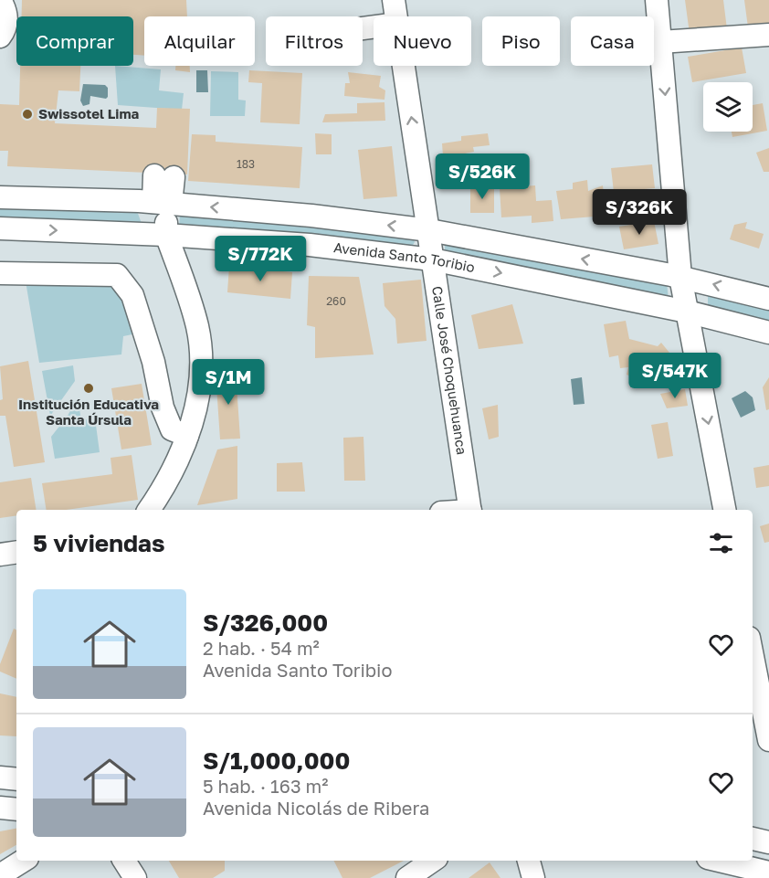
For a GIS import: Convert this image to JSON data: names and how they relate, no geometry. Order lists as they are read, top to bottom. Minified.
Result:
{"streets":{"street":["Avenida Santo Toribio","Calle José Choquehuanca"]},"crossings":[["Avenida Santo Toribio","Calle José Choquehuanca"]],"one_way":["Calle José Choquehuanca"],"places":["Swissotel Lima","Institución Educativa Santa Úrsula"],"house_numbers":["183","260"],"page":{"chip":["Comprar","Alquilar","Filtros","Nuevo","Piso","Casa"],"price":["S/526K","S/326K","S/772K","S/547K","S/1M"],"heading":"5 viviendas","list":[{"name":"S/326,000","note":"2 hab. · 54 m² · Avenida Santo Toribio"},{"name":"S/1,000,000","note":"5 hab. · 163 m² · Avenida Nicolás de Ribera"}]}}
